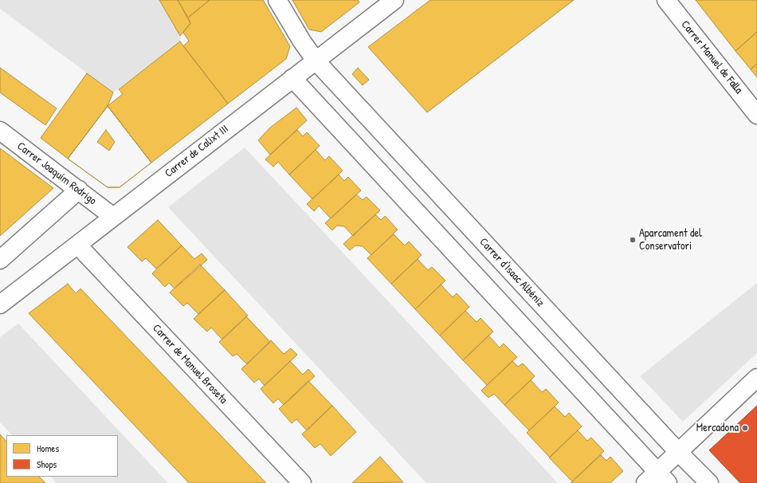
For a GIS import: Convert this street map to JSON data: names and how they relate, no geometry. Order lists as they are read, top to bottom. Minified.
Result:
{"streets":{"street":["Carrer Manuel de Falla","Carrer de Calixt III","Carrer Joaquím Rodrigo","Carrer d'Isaac Albéniz","Carrer de Manuel Broseta"]},"crossings":[["Carrer de Calixt III","Carrer Joaquím Rodrigo"],["Carrer de Calixt III","Carrer d'Isaac Albéniz"],["Carrer de Calixt III","Carrer de Manuel Broseta"]],"places":["Aparcament del Conservatori","Mercadona"],"legend":["Homes","Shops"]}
